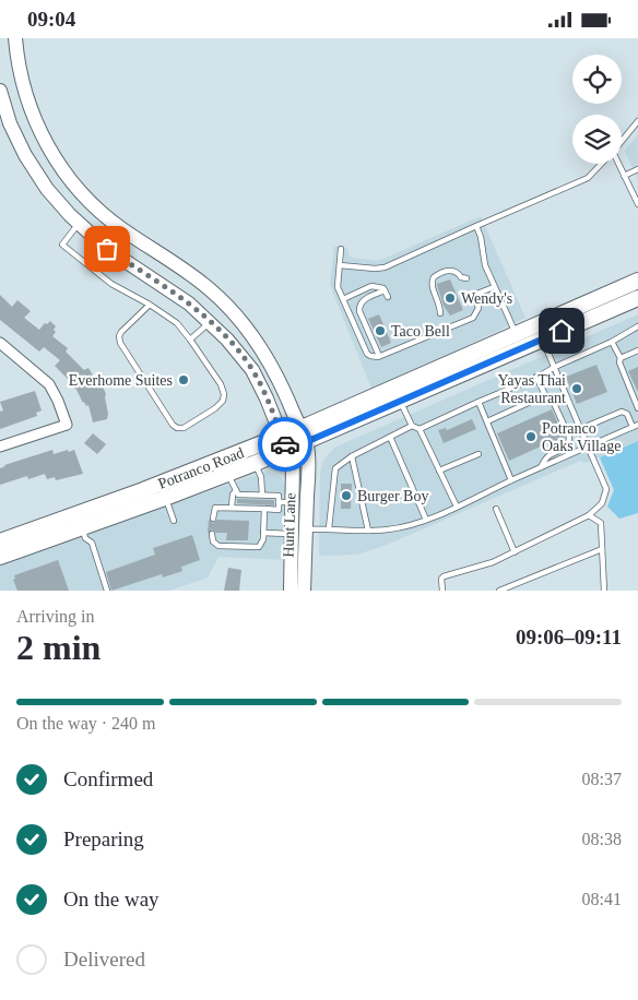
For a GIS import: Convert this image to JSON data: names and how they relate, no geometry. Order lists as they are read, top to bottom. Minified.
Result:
{"streets":{"main road":["Potranco Road","Hunt Lane"]},"crossings":[["Potranco Road","Hunt Lane"]],"places":["Wendy's","Taco Bell","Everhome Suites","Yayas Thai Restaurant","Potranco Oaks Village","Burger Boy"],"page":{"status":"09:04","heading":["2 min","Arriving in","09:06–09:11"],"bar":"On the way · 240 m","list":[["Confirmed","08:37"],["Preparing","08:38"],["On the way","08:41"],"Delivered"]}}
